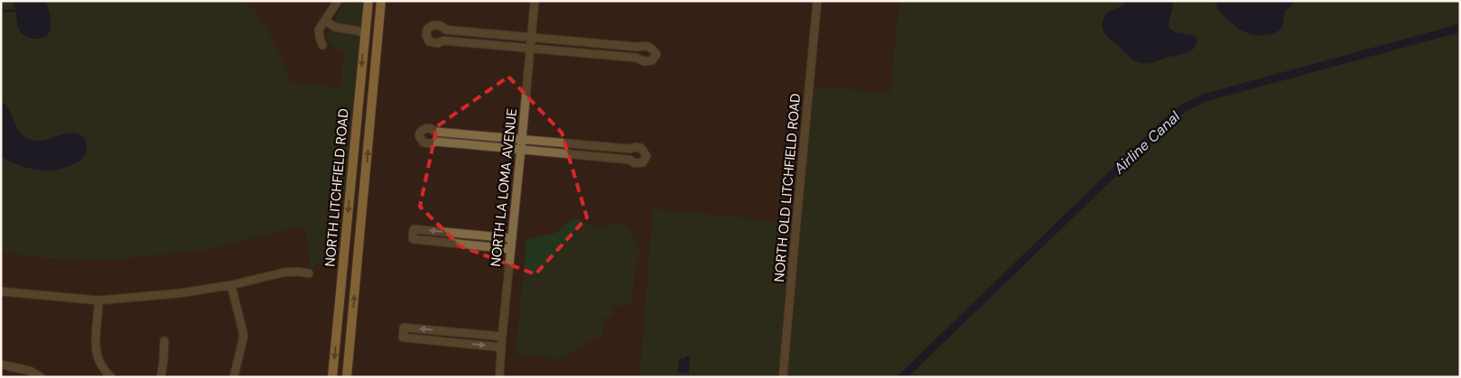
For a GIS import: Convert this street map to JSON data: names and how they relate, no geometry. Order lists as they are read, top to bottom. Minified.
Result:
{"streets":{"main road":["NORTH LITCHFIELD ROAD"],"street":["NORTH LA LOMA AVENUE","NORTH OLD LITCHFIELD ROAD"]},"water":["Airline Canal"]}
